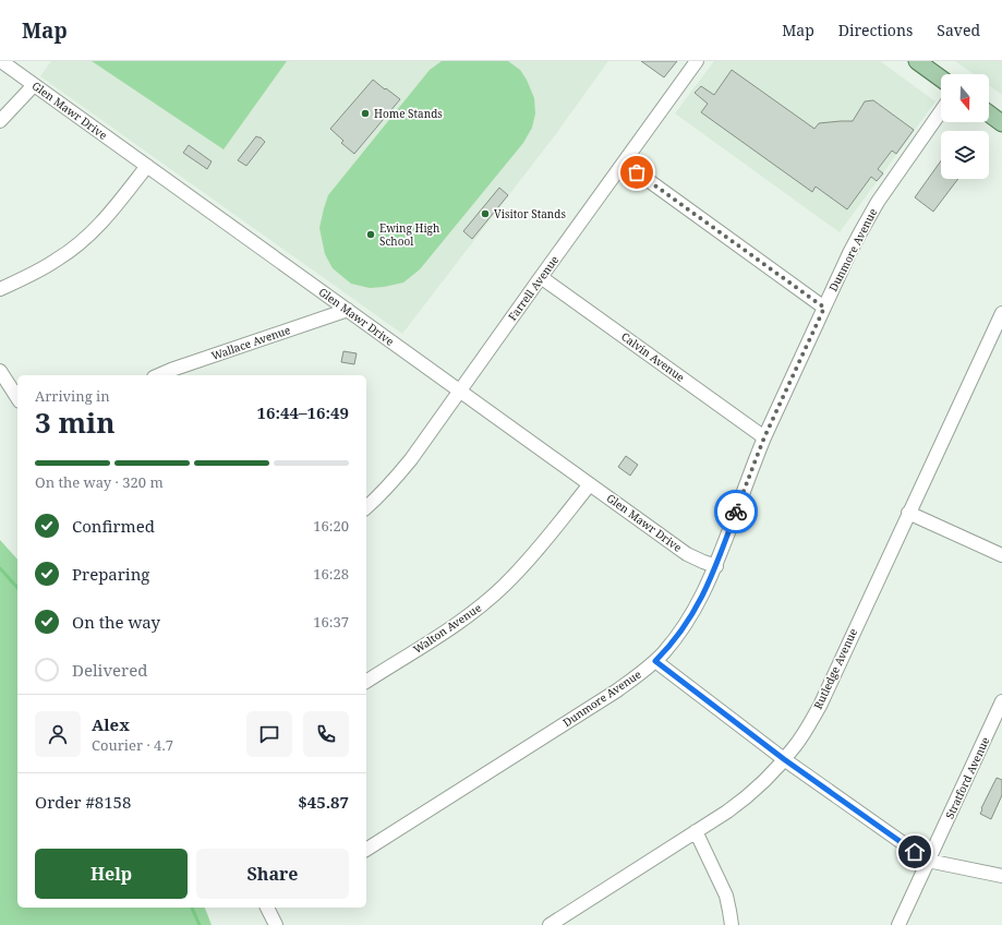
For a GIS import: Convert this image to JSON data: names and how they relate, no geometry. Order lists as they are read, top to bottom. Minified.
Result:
{"streets":{"street":["Glen Mawr Drive","Dunmore Avenue","Farrell Avenue","Wallace Avenue","Calvin Avenue","Walton Avenue","Rutledge Avenue","Stratford Avenue"]},"crossings":[["Glen Mawr Drive","Dunmore Avenue"],["Glen Mawr Drive","Farrell Avenue"],["Glen Mawr Drive","Wallace Avenue"],["Glen Mawr Drive","Walton Avenue"],["Dunmore Avenue","Calvin Avenue"],["Farrell Avenue","Calvin Avenue"]],"places":["Home Stands","Visitor Stands","Ewing High School"],"north":"bottom","page":{"header":"Map","nav":["Map","Directions","Saved"],"heading":["3 min","Arriving in","16:44–16:49"],"panel":["Alex","Courier · 4.7","Order #8158","$45.87"],"bar":"On the way · 320 m","list":[["Confirmed","16:20"],["Preparing","16:28"],["On the way","16:37"],"Delivered"],"buttons":["Help","Share"]}}
